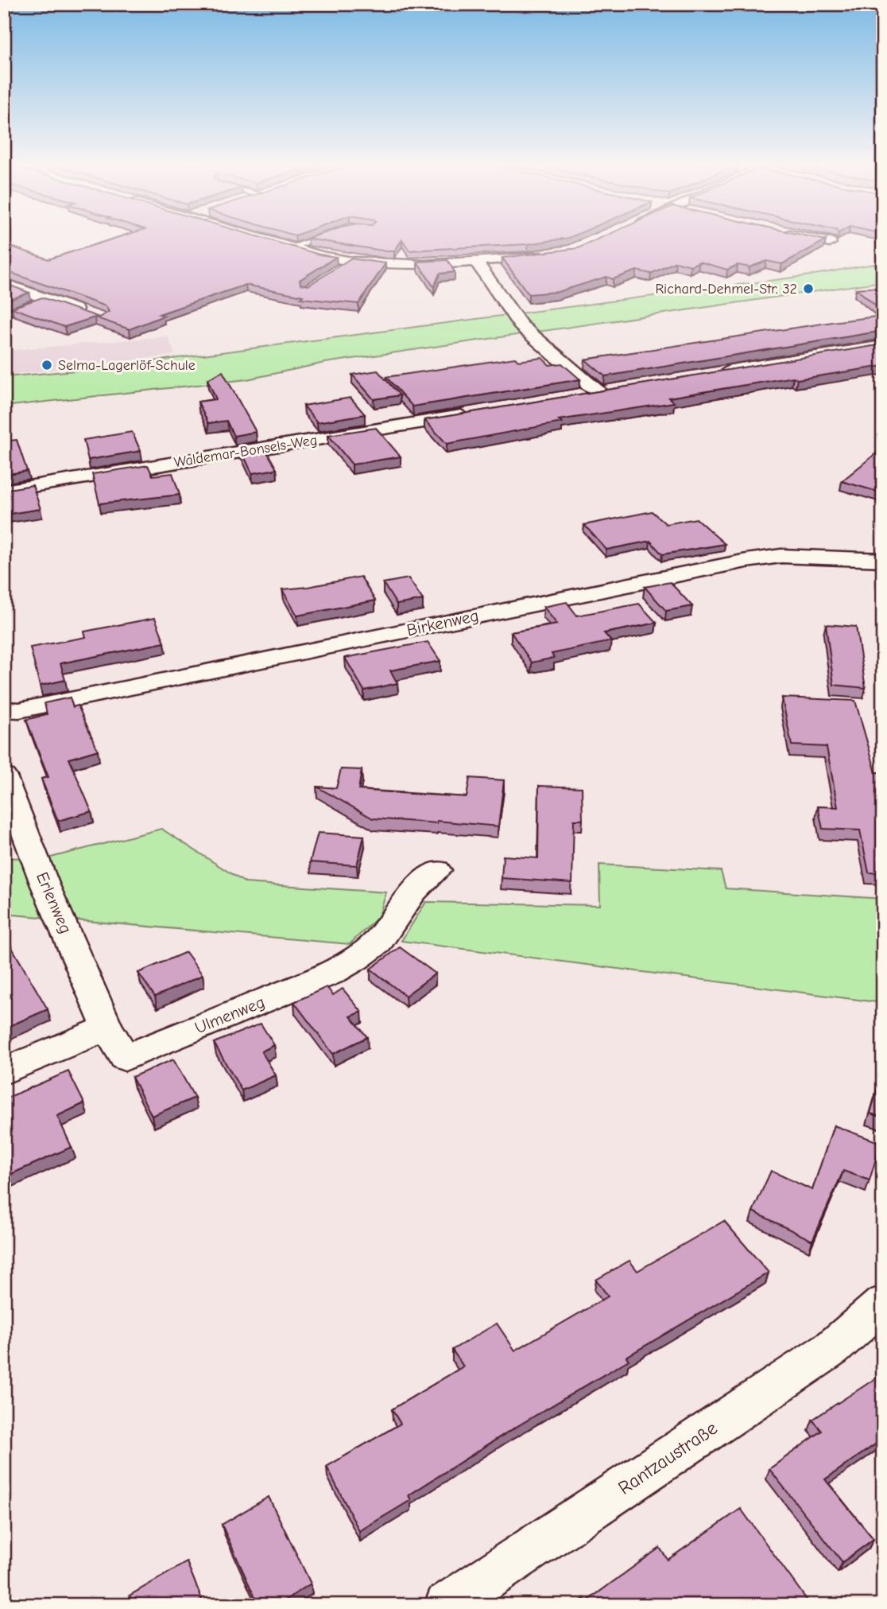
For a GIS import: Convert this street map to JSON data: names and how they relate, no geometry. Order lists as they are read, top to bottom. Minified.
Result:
{"streets":{"street":["Waldemar-Bonsels-Weg","Birkenweg","Erlenweg","Ulmenweg","Rantzaustraße"]},"crossings":[["Erlenweg","Ulmenweg"]],"places":["Richard-Dehmel-Str. 32","Selma-Lagerlöf-Schule"]}
